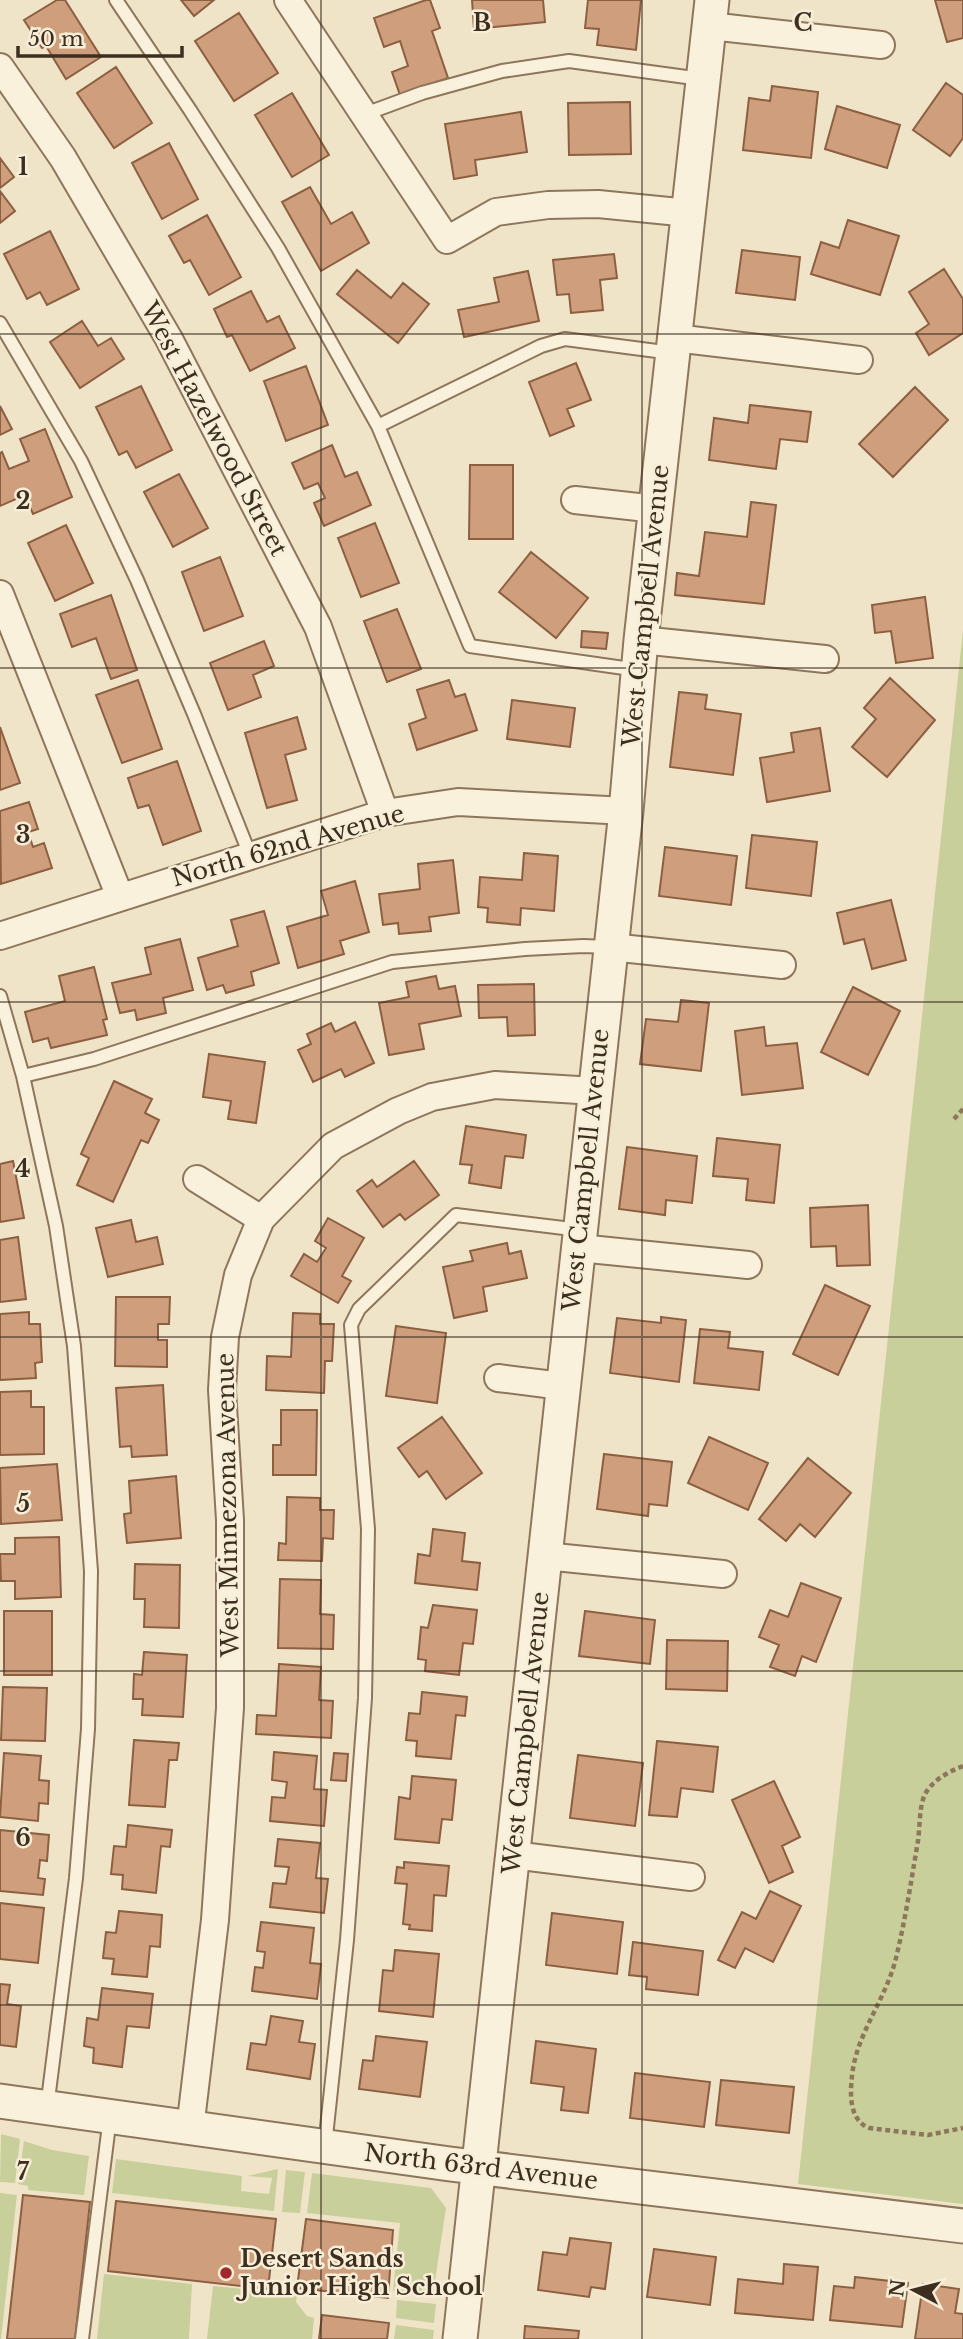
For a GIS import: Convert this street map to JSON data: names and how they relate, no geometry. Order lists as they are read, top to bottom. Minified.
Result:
{"streets":{"street":["West Hazelwood Street","West Campbell Avenue","North 62nd Avenue","West Minnezona Avenue","North 63rd Avenue"]},"crossings":[["West Hazelwood Street","North 62nd Avenue"],["West Campbell Avenue","North 62nd Avenue"],["West Campbell Avenue","West Minnezona Avenue"],["West Campbell Avenue","North 63rd Avenue"],["West Minnezona Avenue","North 63rd Avenue"]],"places":["Desert Sands Junior High School"],"scale_bar":"50 m","north":"left","grid":{"columns":["B","C"],"rows":["1","2","3","4","5","6","7"]}}
